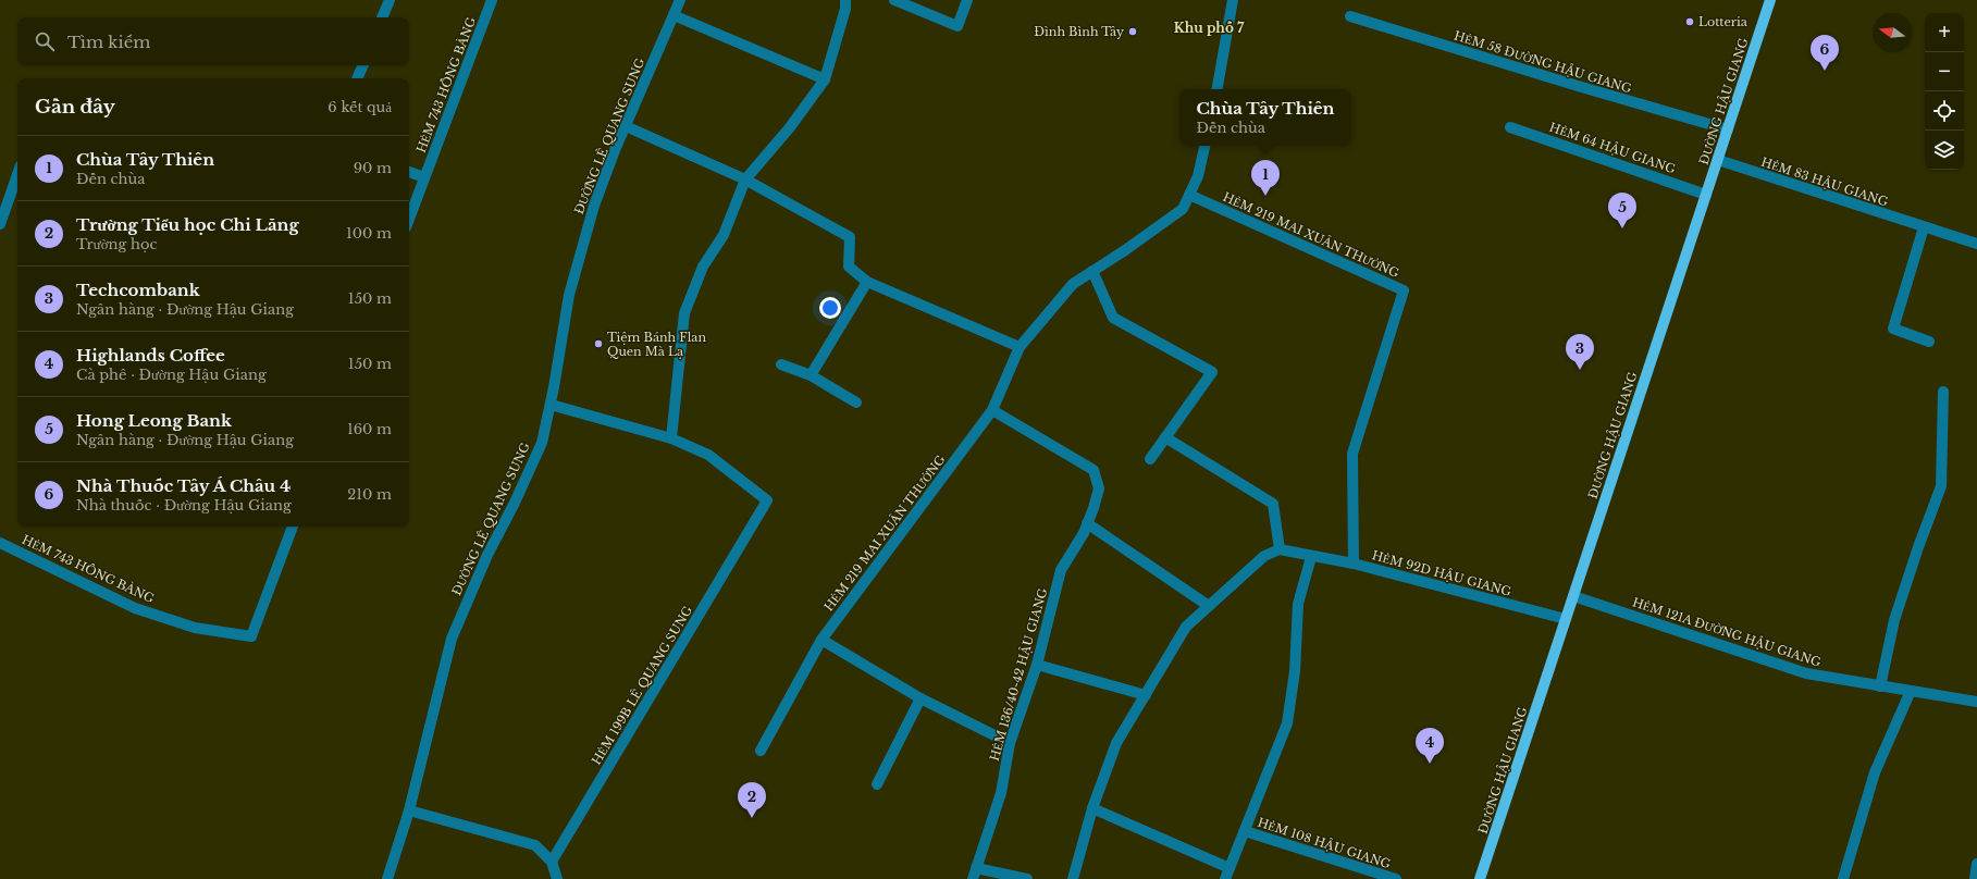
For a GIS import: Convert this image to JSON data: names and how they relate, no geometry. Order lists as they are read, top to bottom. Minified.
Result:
{"streets":{"main road":["ĐƯỜNG HẬU GIANG"],"street":["HẺM 58 ĐƯỜNG HẬU GIANG","HẺM 743 HỒNG BÀNG","ĐƯỜNG LÊ QUANG SUNG","HẺM 64 HẬU GIANG","HẺM 83 HẬU GIANG","HẺM 219 MAI XUÂN THƯỞNG","HẺM 92D HẬU GIANG","HẺM 121A ĐƯỜNG HẬU GIANG","HẺM 136/40-42 HẬU GIANG","HẺM 199B LÊ QUANG SUNG","HẺM 108 HẬU GIANG"]},"crossings":[["HẺM 58 ĐƯỜNG HẬU GIANG","ĐƯỜNG HẬU GIANG"],["ĐƯỜNG HẬU GIANG","HẺM 64 HẬU GIANG"],["ĐƯỜNG HẬU GIANG","HẺM 83 HẬU GIANG"],["ĐƯỜNG HẬU GIANG","HẺM 92D HẬU GIANG"],["ĐƯỜNG HẬU GIANG","HẺM 121A ĐƯỜNG HẬU GIANG"],["HẺM 219 MAI XUÂN THƯỞNG","HẺM 92D HẬU GIANG"],["HẺM 219 MAI XUÂN THƯỞNG","HẺM 136/40-42 HẬU GIANG"],["HẺM 92D HẬU GIANG","HẺM 108 HẬU GIANG"]],"districts":["Khu phố 7"],"places":["Lotteria","Đình Bình Tây","Tiệm Bánh Flan Quen Mà Lạ"],"north":"left","page":{"map_buttons":["+","−"],"search":"Tìm kiếm","pins":["6","1","5","3","4","2"],"heading":["Gần đây","6 kết quả"],"popup":["Chùa Tây Thiên","Đền chùa"],"list":[{"mark":"1","name":"Chùa Tây Thiên","note":"Đền chùa","value":"90 m"},{"mark":"2","name":"Trường Tiểu học Chi Lăng","note":"Trường học","value":"100 m"},{"mark":"3","name":"Techcombank","note":"Ngân hàng · Đường Hậu Giang","value":"150 m"},{"mark":"4","name":"Highlands Coffee","note":"Cà phê · Đường Hậu Giang","value":"150 m"},{"mark":"5","name":"Hong Leong Bank","note":"Ngân hàng · Đường Hậu Giang","value":"160 m"},{"mark":"6","name":"Nhà Thuốc Tây Á Châu 4","note":"Nhà thuốc · Đường Hậu Giang","value":"210 m"}]}}
